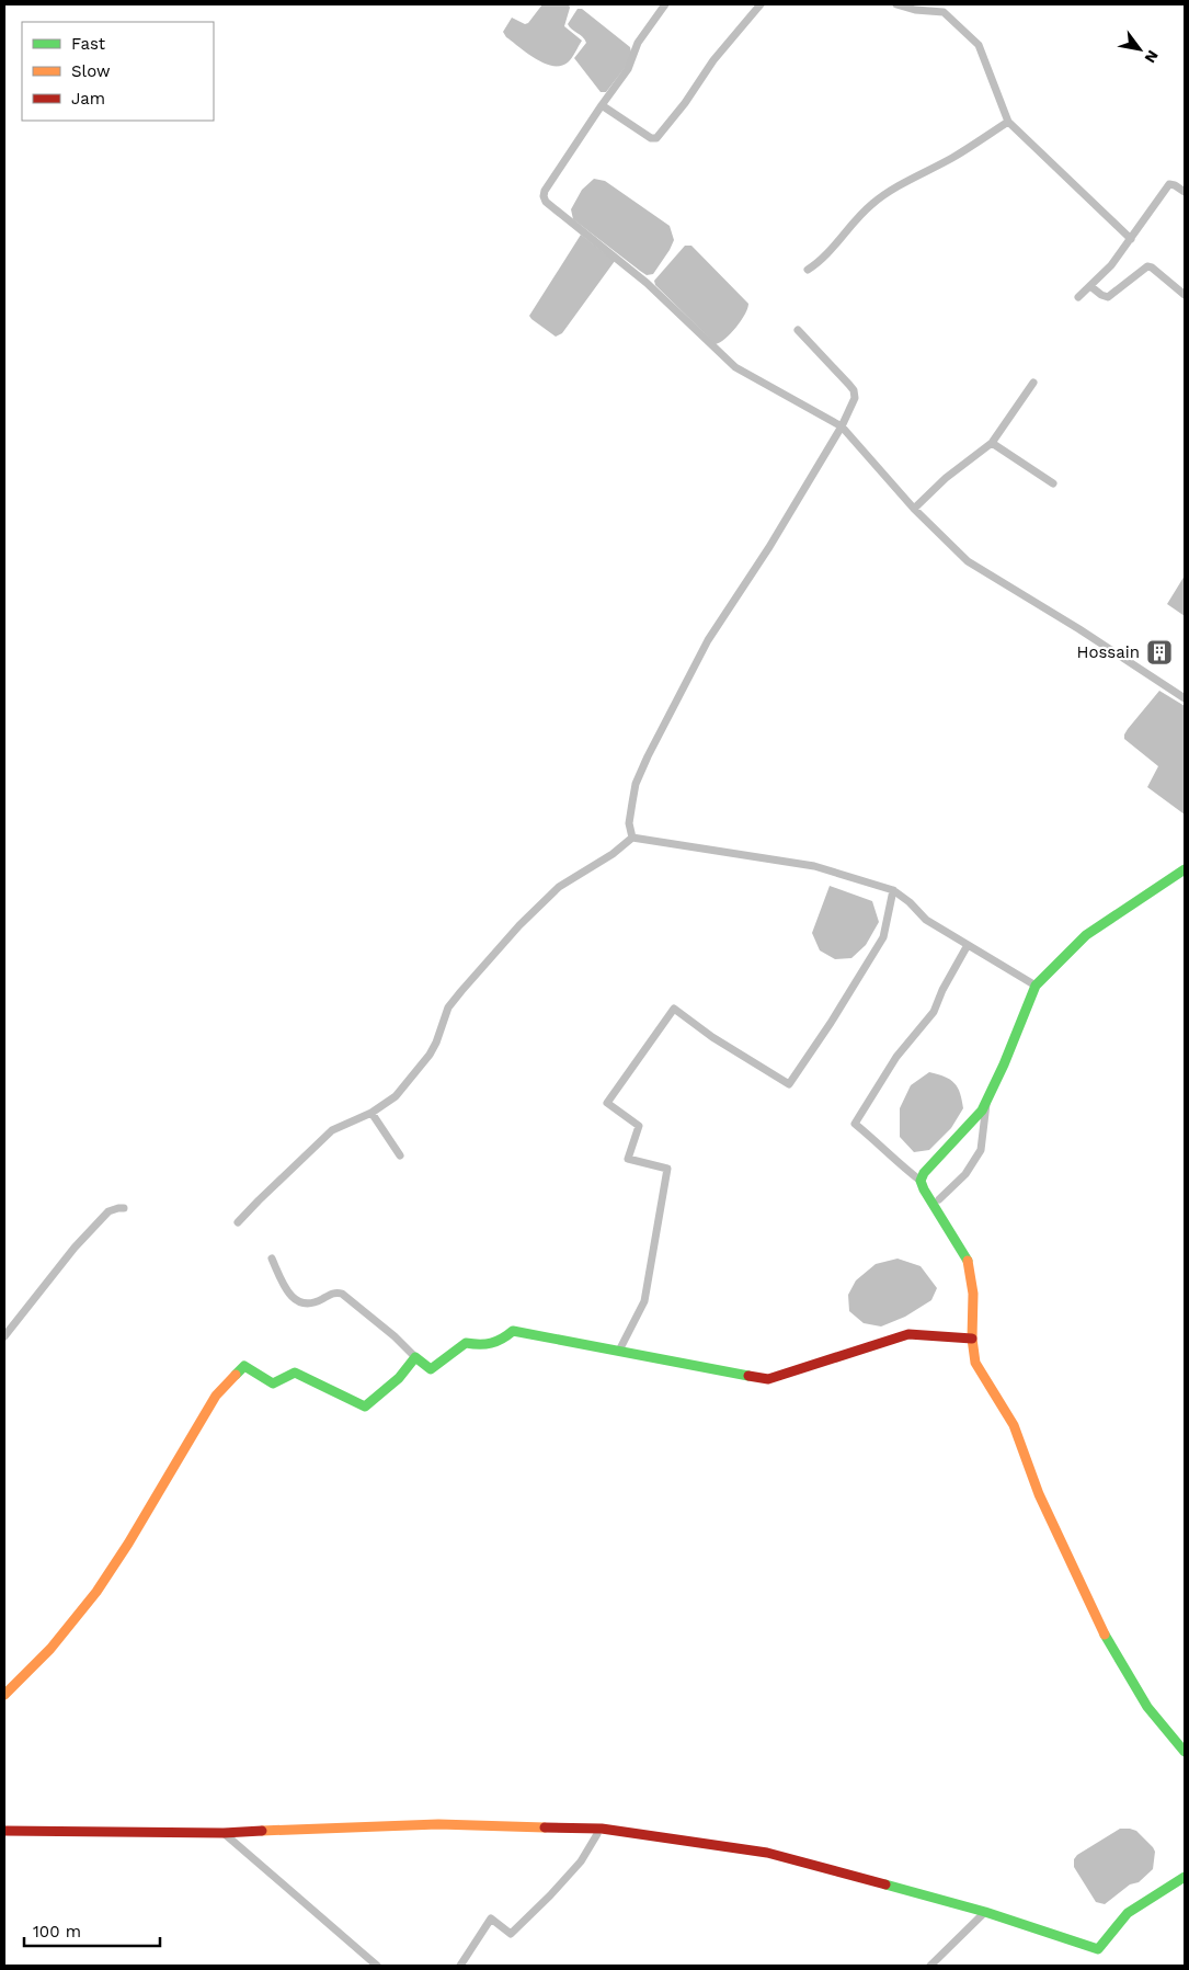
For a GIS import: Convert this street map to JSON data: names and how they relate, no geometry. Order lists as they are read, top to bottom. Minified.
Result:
{"places":{"building":["Hossain"]},"legend":["Fast","Slow","Jam"],"scale_bar":"100 m","north":"bottom right"}
